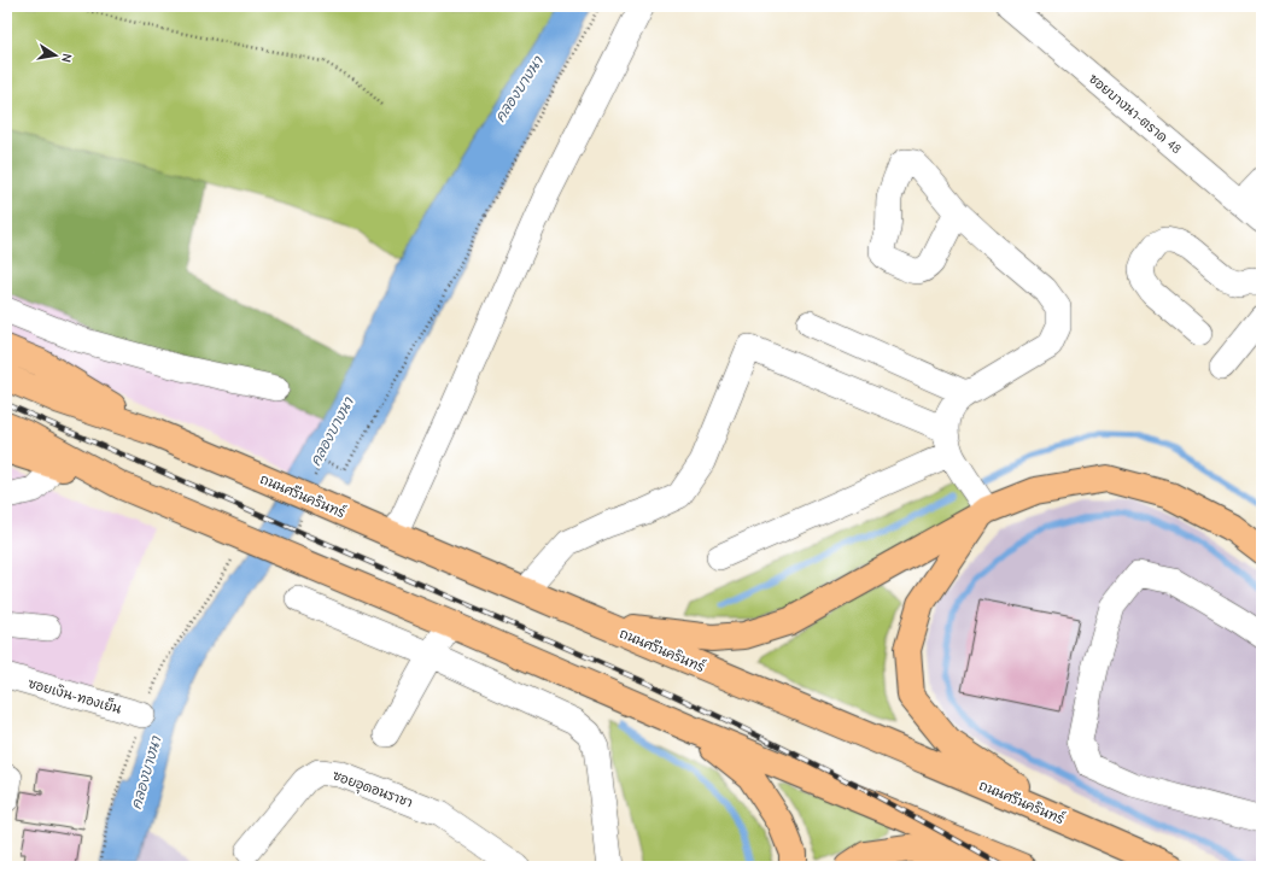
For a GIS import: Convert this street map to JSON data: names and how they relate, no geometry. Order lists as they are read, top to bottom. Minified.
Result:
{"streets":{"main road":["ถนนศรีนครินทร์"],"street":["ซอยบางนา-ตราด 48","ซอยเงิน-ทองเย็น","ซอยอุดอนราชา"]},"water":["คลองบางนา"],"north":"right"}
